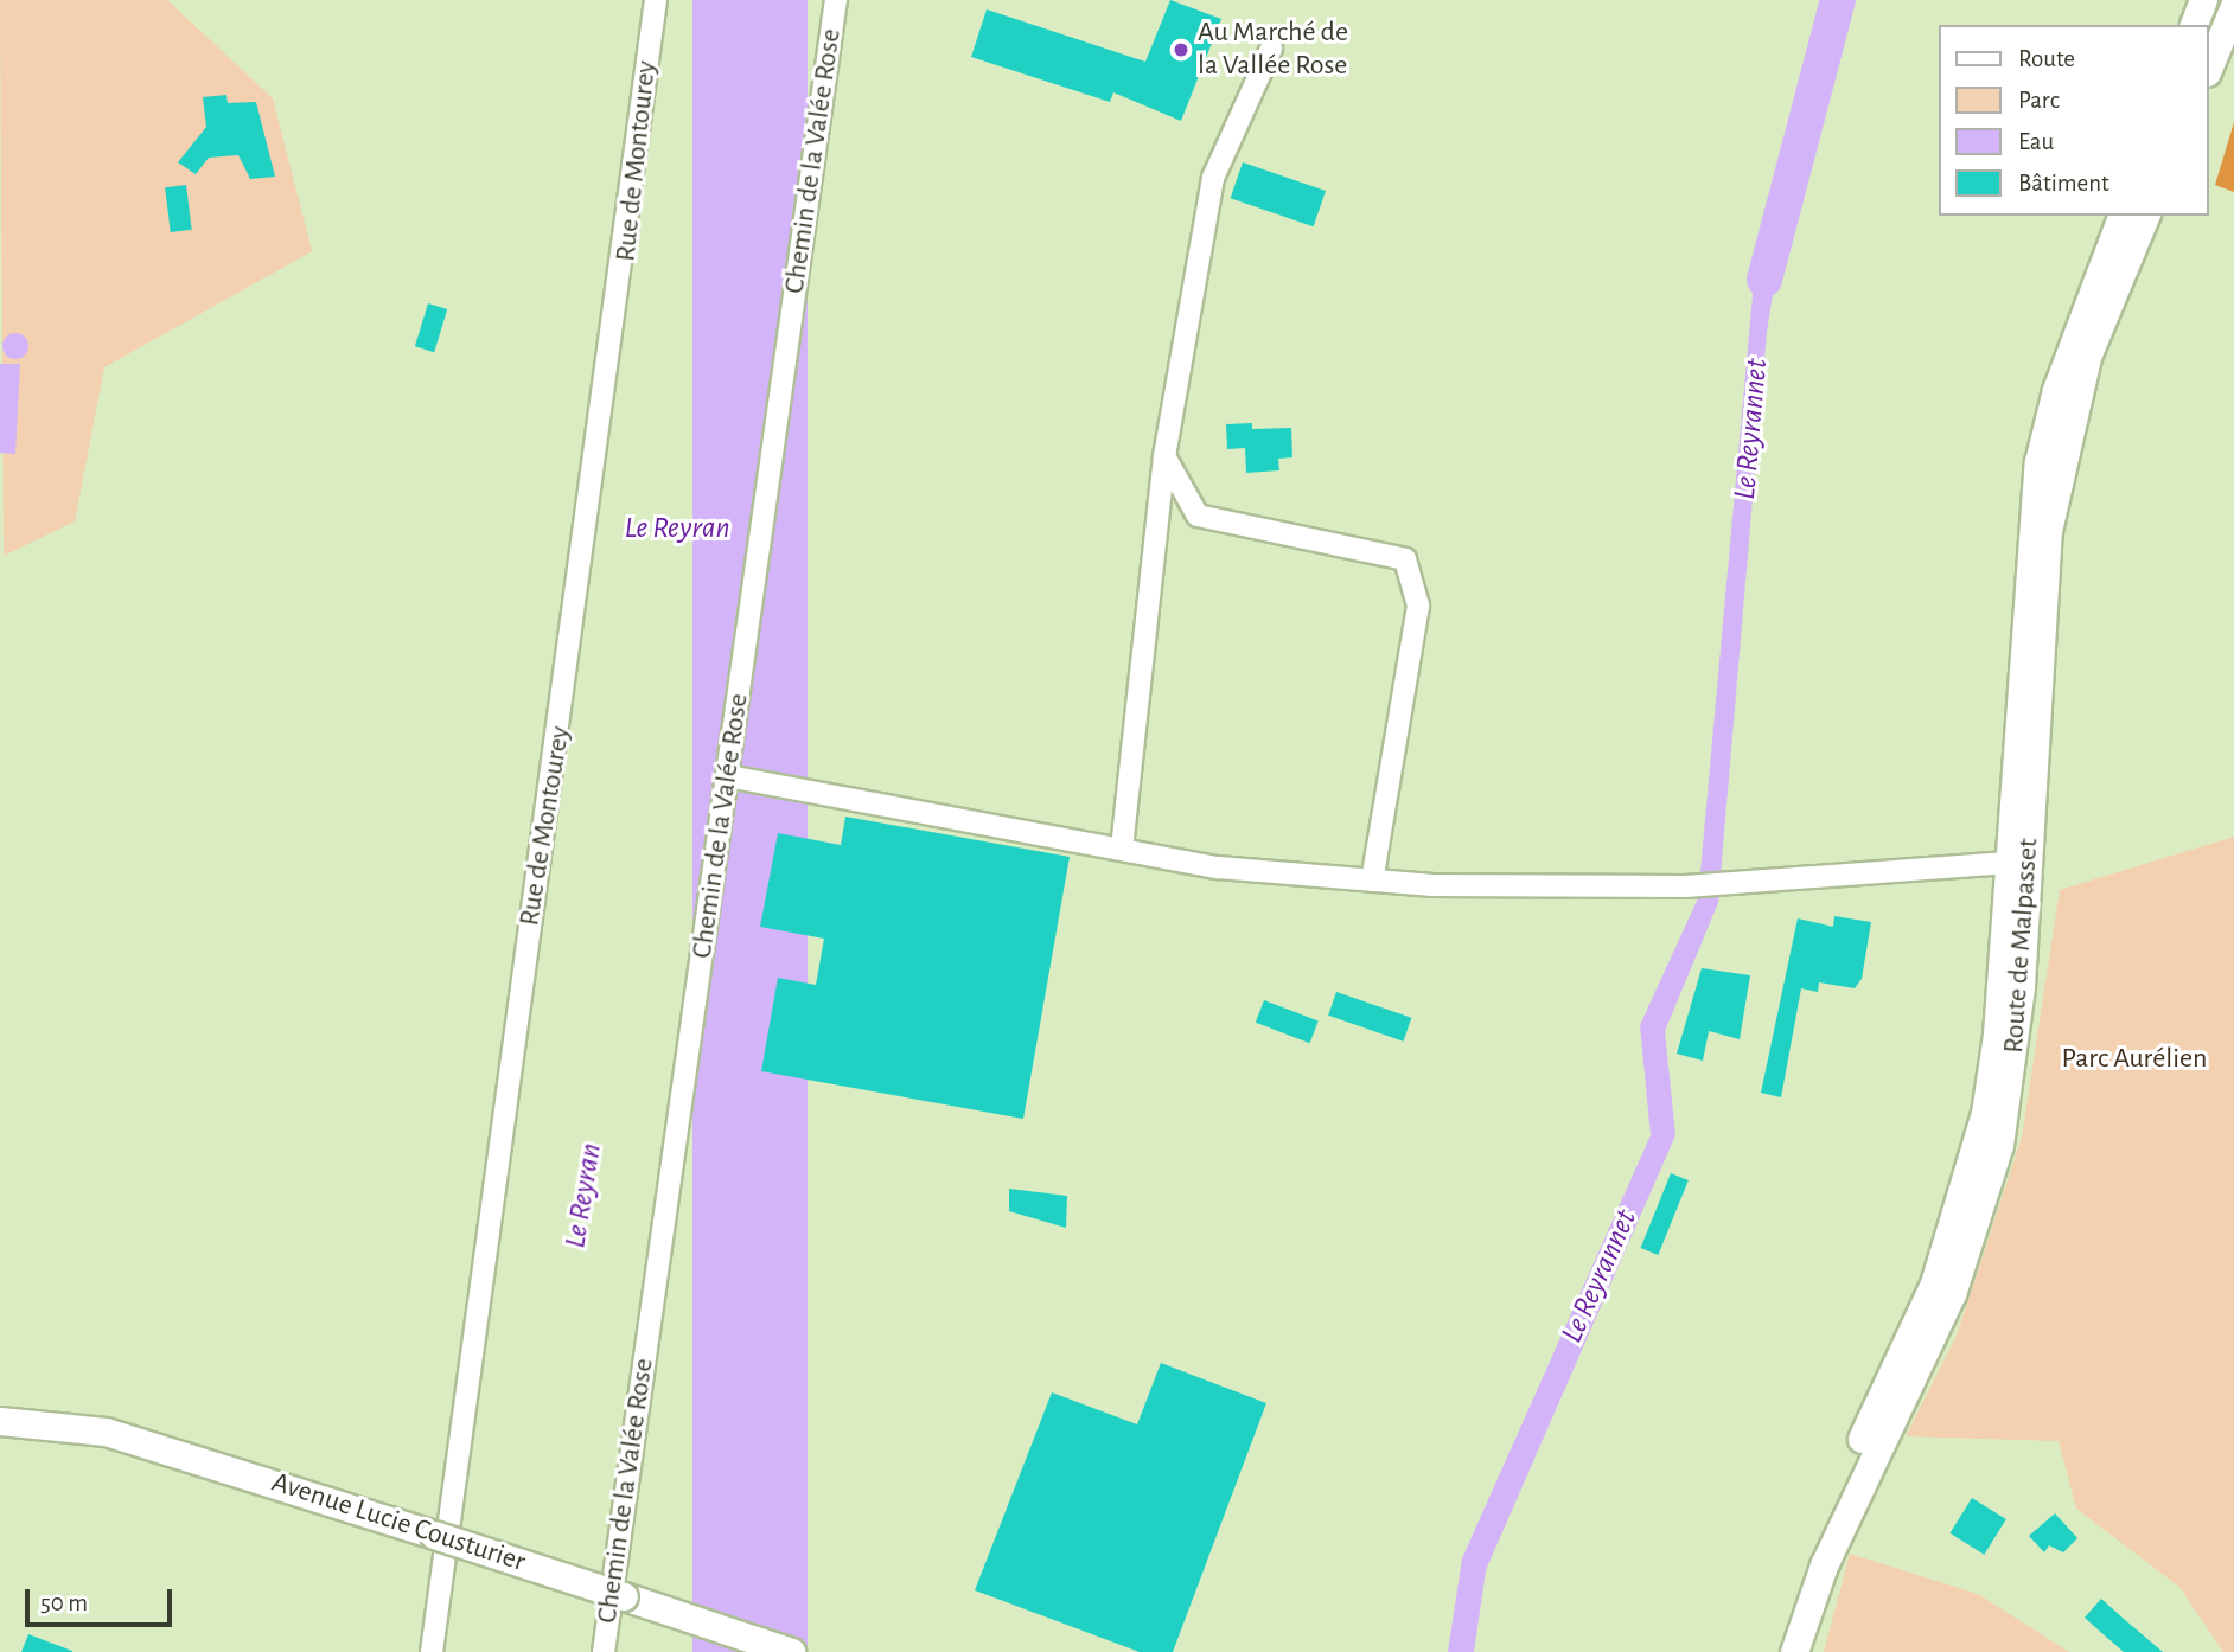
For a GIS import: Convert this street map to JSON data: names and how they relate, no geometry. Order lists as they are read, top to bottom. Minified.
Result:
{"streets":{"main road":["Route de Malpasset","Avenue Lucie Cousturier"],"street":["Rue de Montourey","Chemin de la Valée Rose"]},"water":["Le Reyrannet","Le Reyran"],"parks":["Parc Aurélien"],"places":["Au Marché de la Vallée Rose"],"legend":["Route","Parc","Eau","Bâtiment"],"scale_bar":"50 m"}
